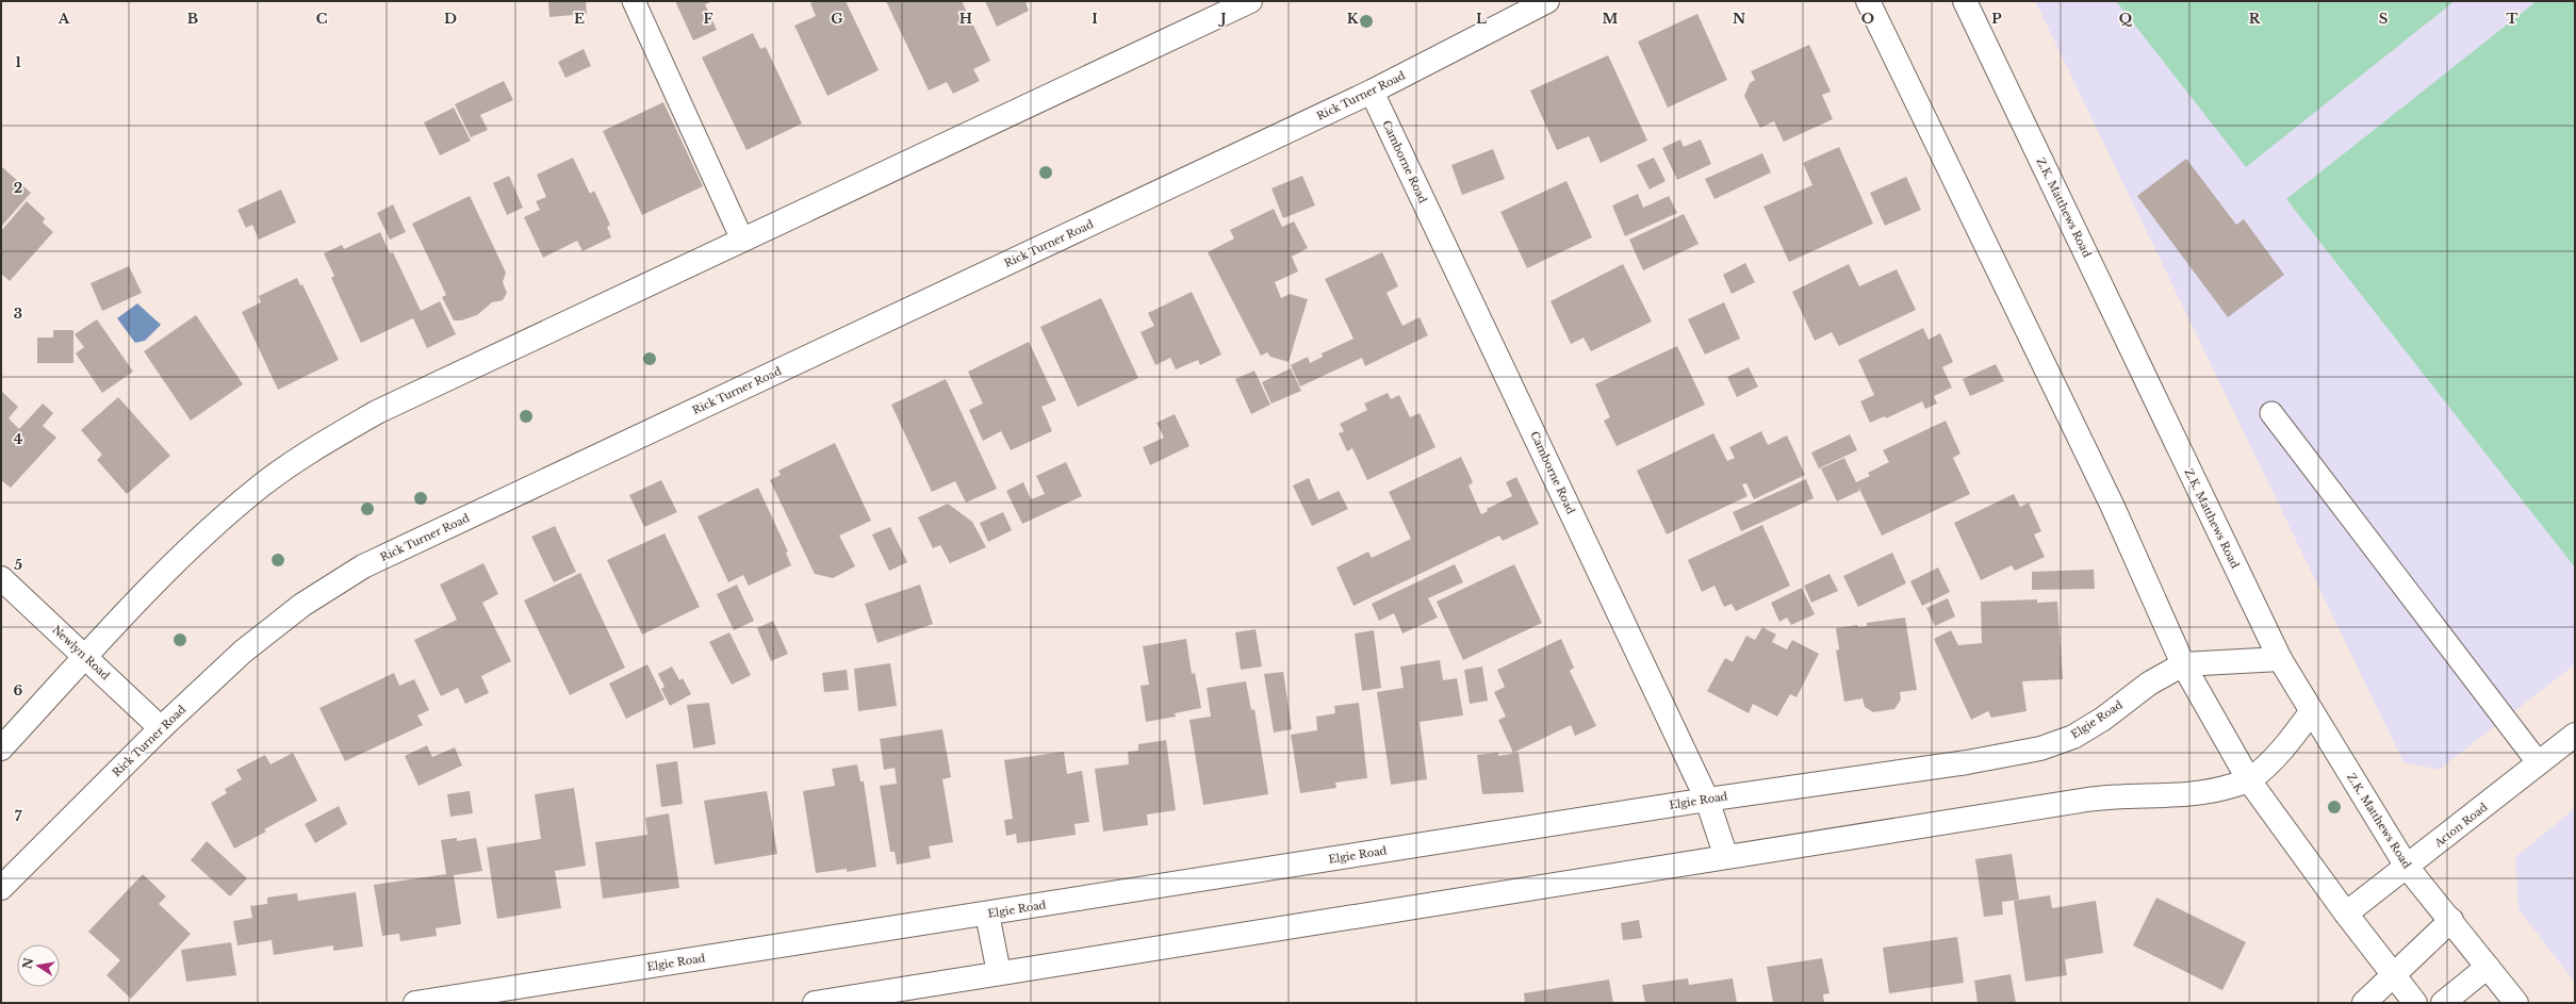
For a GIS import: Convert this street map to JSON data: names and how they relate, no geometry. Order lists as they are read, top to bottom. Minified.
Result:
{"streets":{"street":["Rick Turner Road","Camborne Road","Z.K. Matthews Road","Newlyn Road","Elgie Road","Acton Road"]},"crossings":[["Rick Turner Road","Camborne Road"],["Rick Turner Road","Newlyn Road"],["Camborne Road","Elgie Road"],["Z.K. Matthews Road","Elgie Road"],["Z.K. Matthews Road","Acton Road"]],"north":"left","grid":{"columns":["A","B","C","D","E","F","G","H","I","J","K","L","M","N","O","P","Q","R","S","T"],"rows":["1","2","3","4","5","6","7"]}}
